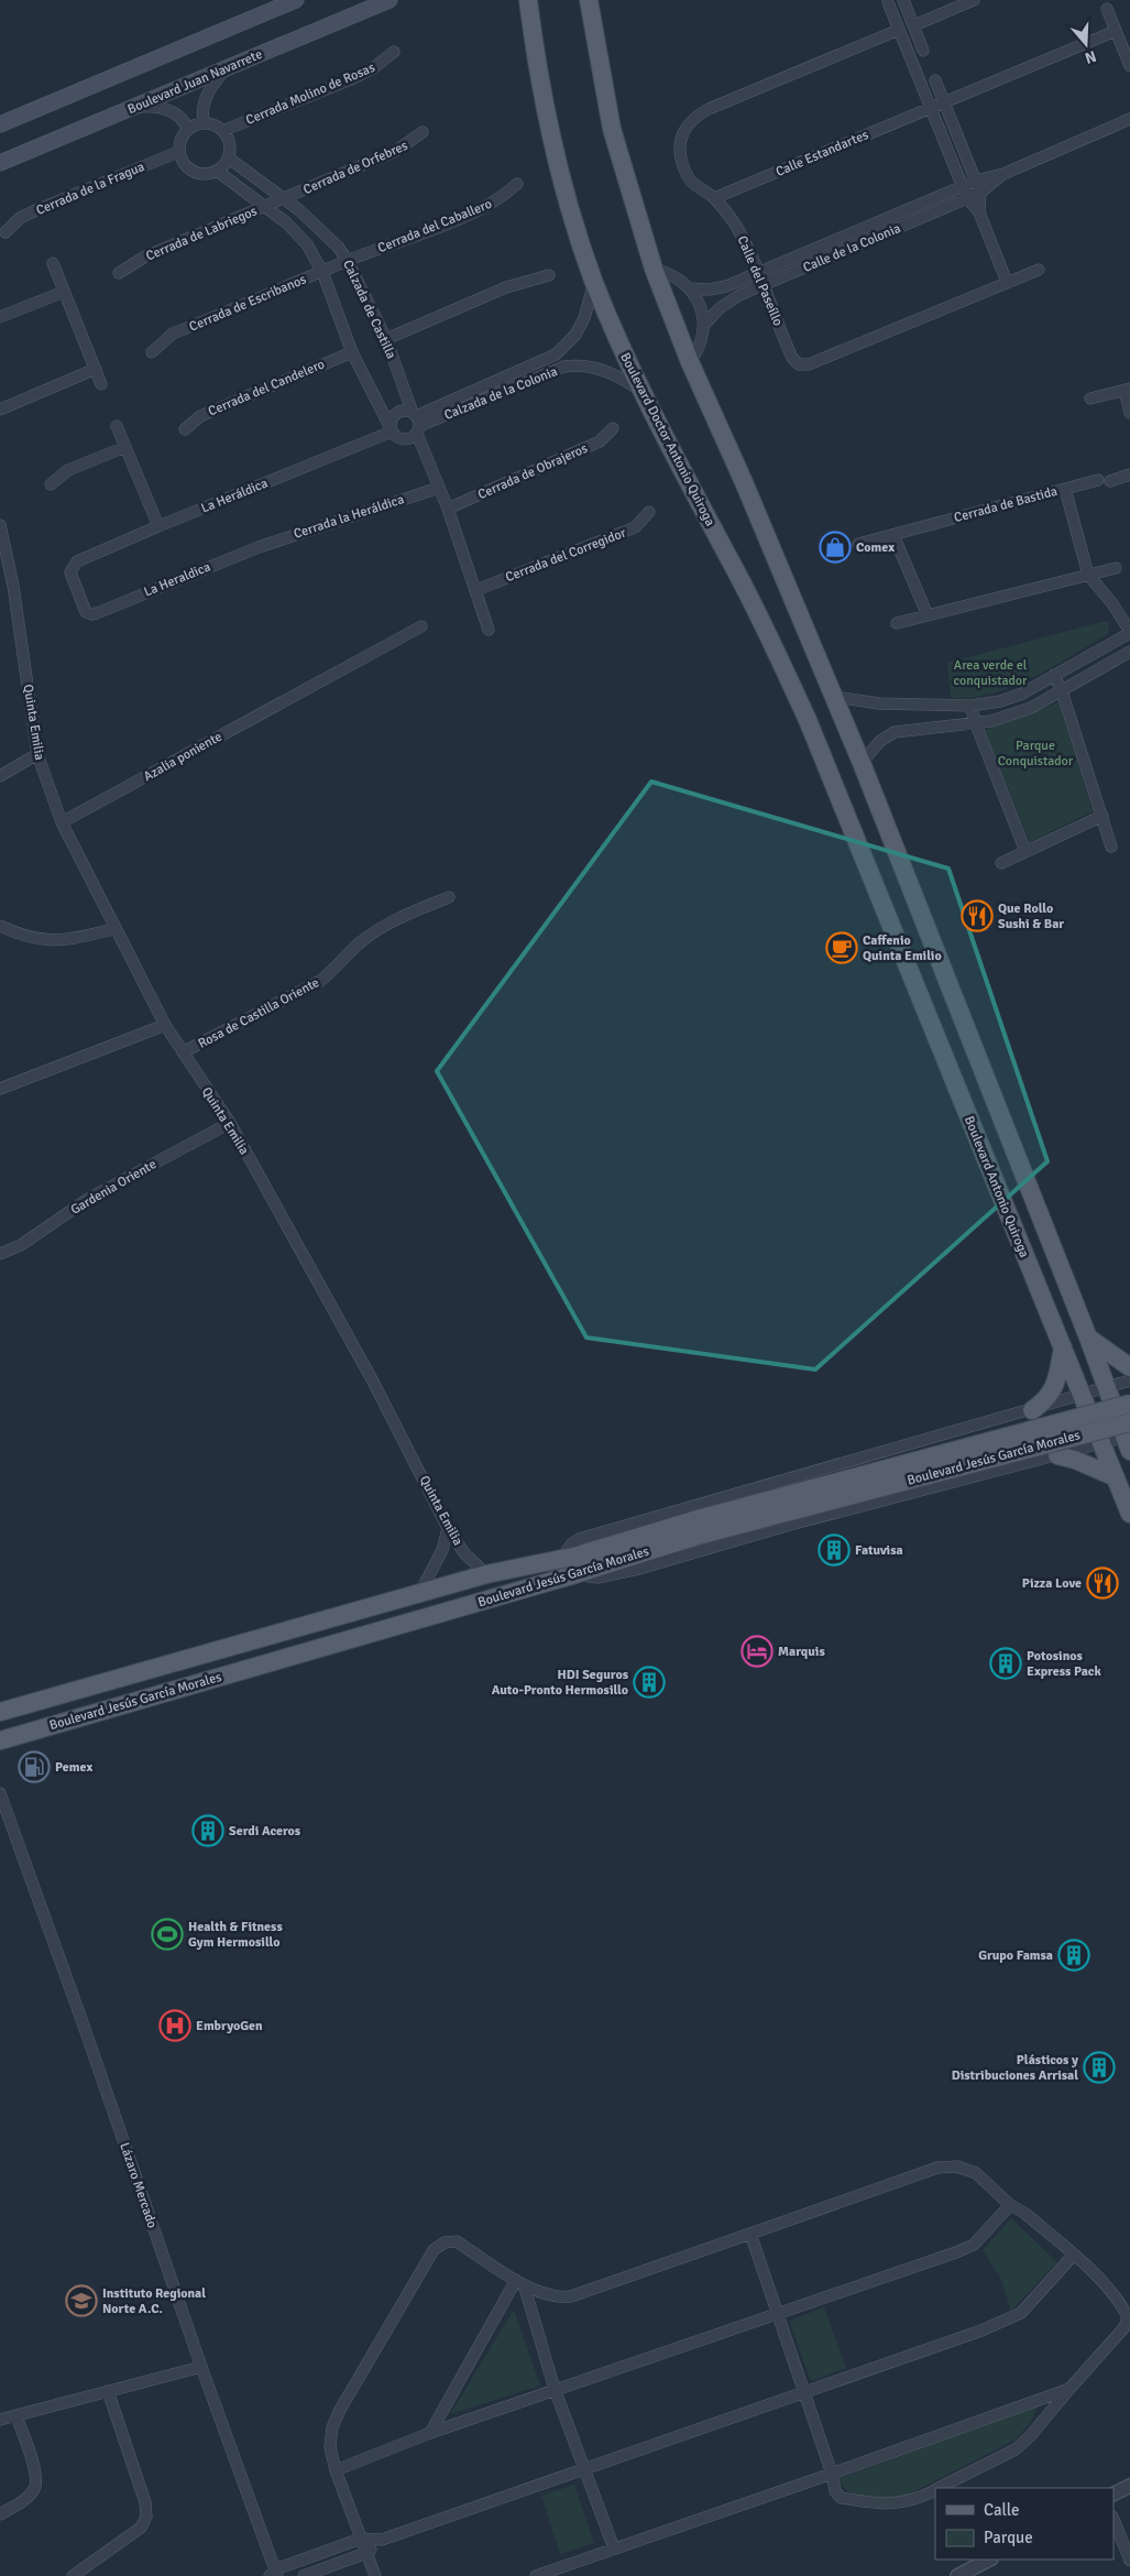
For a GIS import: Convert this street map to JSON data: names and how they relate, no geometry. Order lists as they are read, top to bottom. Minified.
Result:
{"streets":{"main road":["Boulevard Juan Navarrete","Boulevard Doctor Antonio Quiroga","Boulevard Antonio Quiroga","Boulevard Jesús García Morales"],"street":["Cerrada Molino de Rosas","Calle Estandartes","Cerrada de Orfebres","Cerrada de la Fragua","Cerrada del Caballero","Cerrada de Labriegos","Calle de la Colonia","Calle del Paseíllo","Cerrada de Escribanos","Calzada de Castilla","Cerrada del Candelero","Calzada de la Colonia","Cerrada de Obrajeros","La Heráldica","Cerrada de Bastida","Cerrada la Heráldica","Cerrada del Corregidor","La Heraldica","Quinta Emilia","Azalia poniente","Rosa de Castilla Oriente","Gardenia Oriente","Lázaro Mercado"]},"crossings":[["Cerrada Molino de Rosas","Cerrada de la Fragua"],["Cerrada Molino de Rosas","Calzada de Castilla"],["Calle Estandartes","Calle del Paseíllo"],["Cerrada de Orfebres","Cerrada de Labriegos"],["Cerrada de Orfebres","Calzada de Castilla"],["Cerrada de la Fragua","Calzada de Castilla"],["Cerrada del Caballero","Cerrada de Escribanos"],["Cerrada del Caballero","Calzada de Castilla"],["Cerrada de Labriegos","Calzada de Castilla"],["Calle de la Colonia","Calle del Paseíllo"],["Cerrada de Escribanos","Calzada de Castilla"],["Calzada de Castilla","Cerrada del Candelero"],["Calzada de Castilla","Calzada de la Colonia"],["Calzada de Castilla","Cerrada de Obrajeros"],["Calzada de Castilla","La Heráldica"],["Calzada de Castilla","Cerrada la Heráldica"],["Calzada de Castilla","Cerrada del Corregidor"],["Calzada de la Colonia","Boulevard Doctor Antonio Quiroga"],["Calzada de la Colonia","La Heráldica"],["Boulevard Doctor Antonio Quiroga","Boulevard Antonio Quiroga"],["La Heráldica","La Heraldica"],["Cerrada la Heráldica","La Heraldica"],["Quinta Emilia","Azalia poniente"],["Quinta Emilia","Rosa de Castilla Oriente"],["Quinta Emilia","Gardenia Oriente"],["Quinta Emilia","Boulevard Jesús García Morales"]],"parks":["Area verde el conquistador","Parque Conquistador"],"places":{"shop":["Comex"],"restaurant":["Que Rollo Sushi & Bar","Pizza Love"],"cafe":["Caffenio Quinta Emilio"],"building":["Fatuvisa","Potosinos Express Pack","HDI Seguros Auto-Pronto Hermosillo","Serdi Aceros","Grupo Famsa","Plásticos y Distribuciones Arrisal"],"hotel":["Marquis"],"fuel station":["Pemex"],"sports":["Health & Fitness Gym Hermosillo"],"hospital":["EmbryoGen"],"school or university":["Instituto Regional Norte A.C."]},"legend":["Calle","Parque"],"north":"bottom"}
